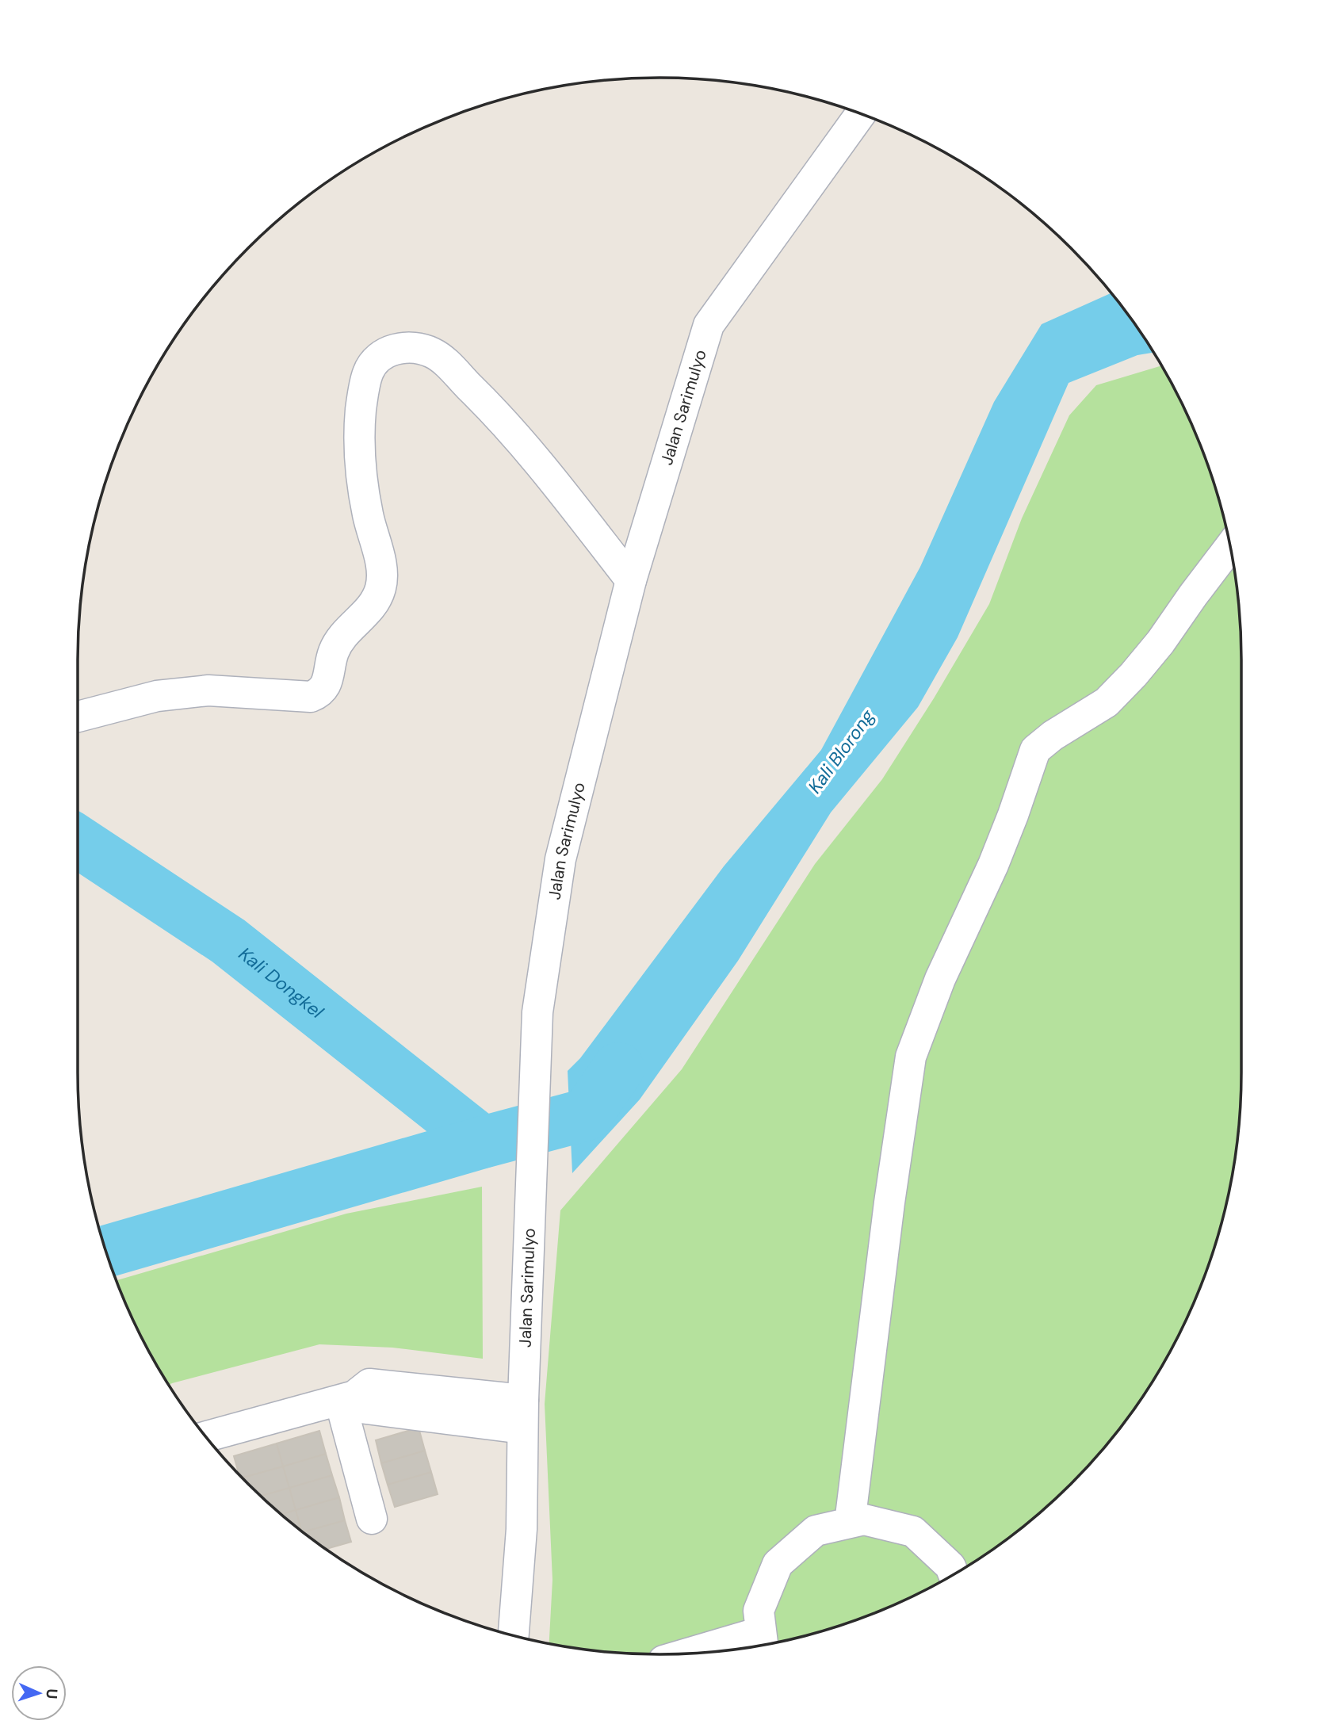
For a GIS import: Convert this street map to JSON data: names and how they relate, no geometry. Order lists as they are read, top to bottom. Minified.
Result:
{"streets":{"street":["Jalan Sarimulyo"]},"water":["Kali Blorong","Kali Dongkel"],"north":"right"}
